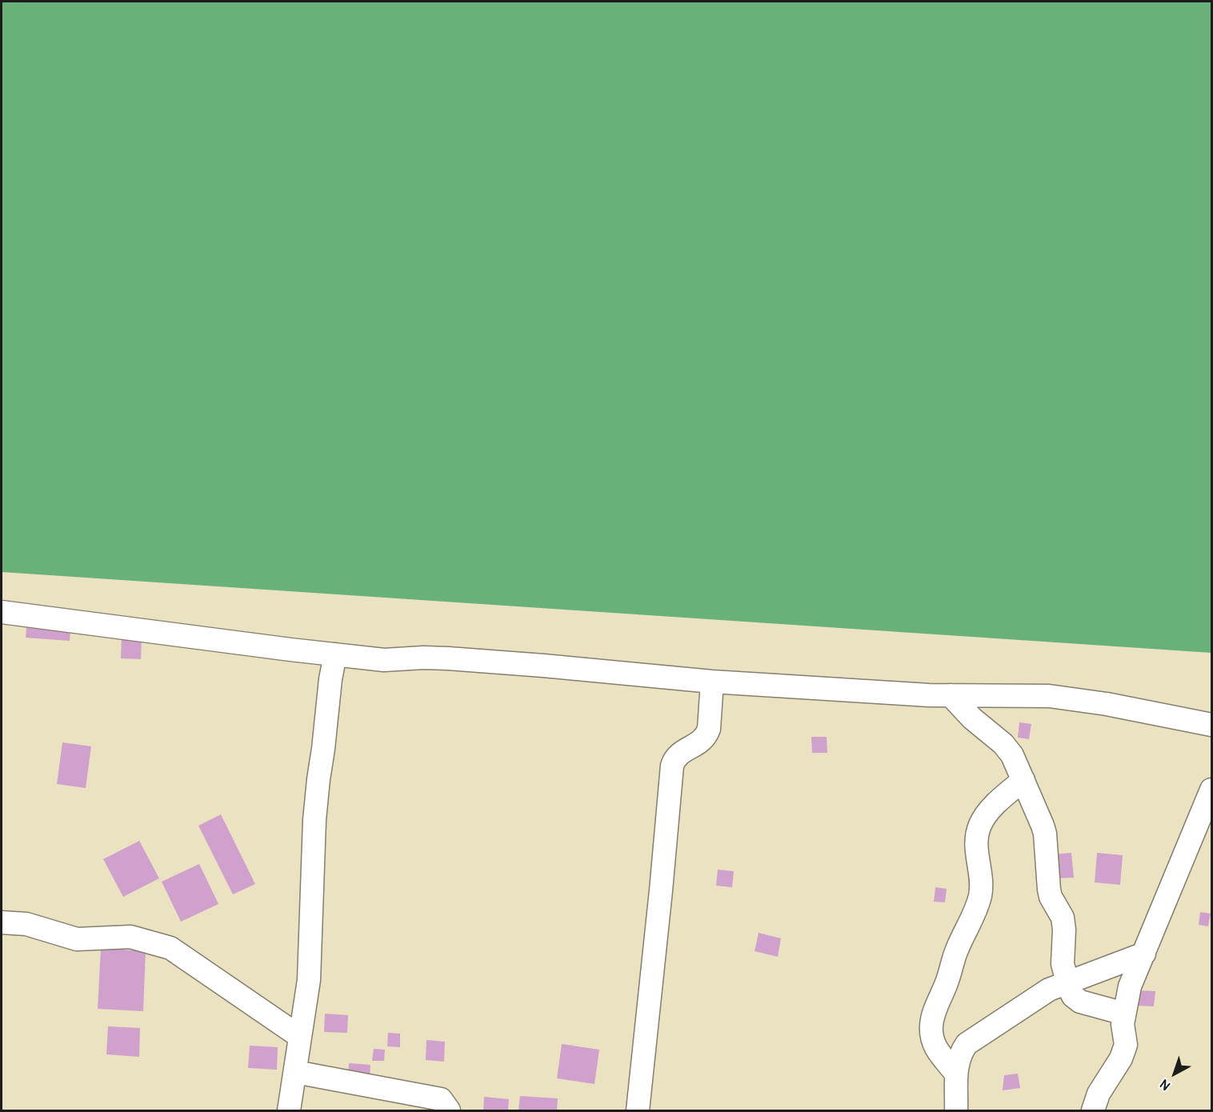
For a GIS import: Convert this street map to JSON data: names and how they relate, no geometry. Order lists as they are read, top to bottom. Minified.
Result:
{"north":"bottom left"}
